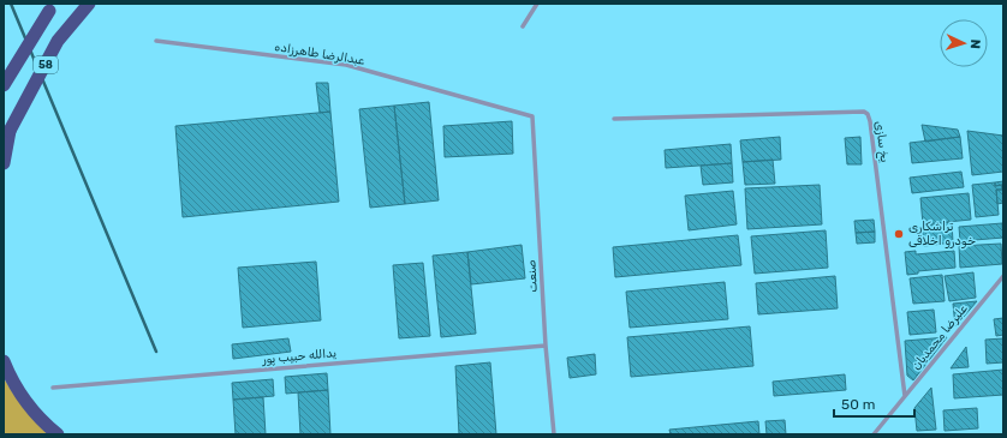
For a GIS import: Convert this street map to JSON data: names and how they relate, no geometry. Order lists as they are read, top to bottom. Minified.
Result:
{"streets":{"highway":["58"],"lane":["عبدالرضا طاهرزاده","یخ سازی","صنعت","علیرضا محمدیان","یدالله حبیب پور"]},"crossings":[["عبدالرضا طاهرزاده","صنعت"],["یخ سازی","علیرضا محمدیان"],["صنعت","یدالله حبیب پور"]],"places":["تراشکاری خودرو اخلاقی"],"scale_bar":"50 m","north":"right"}
